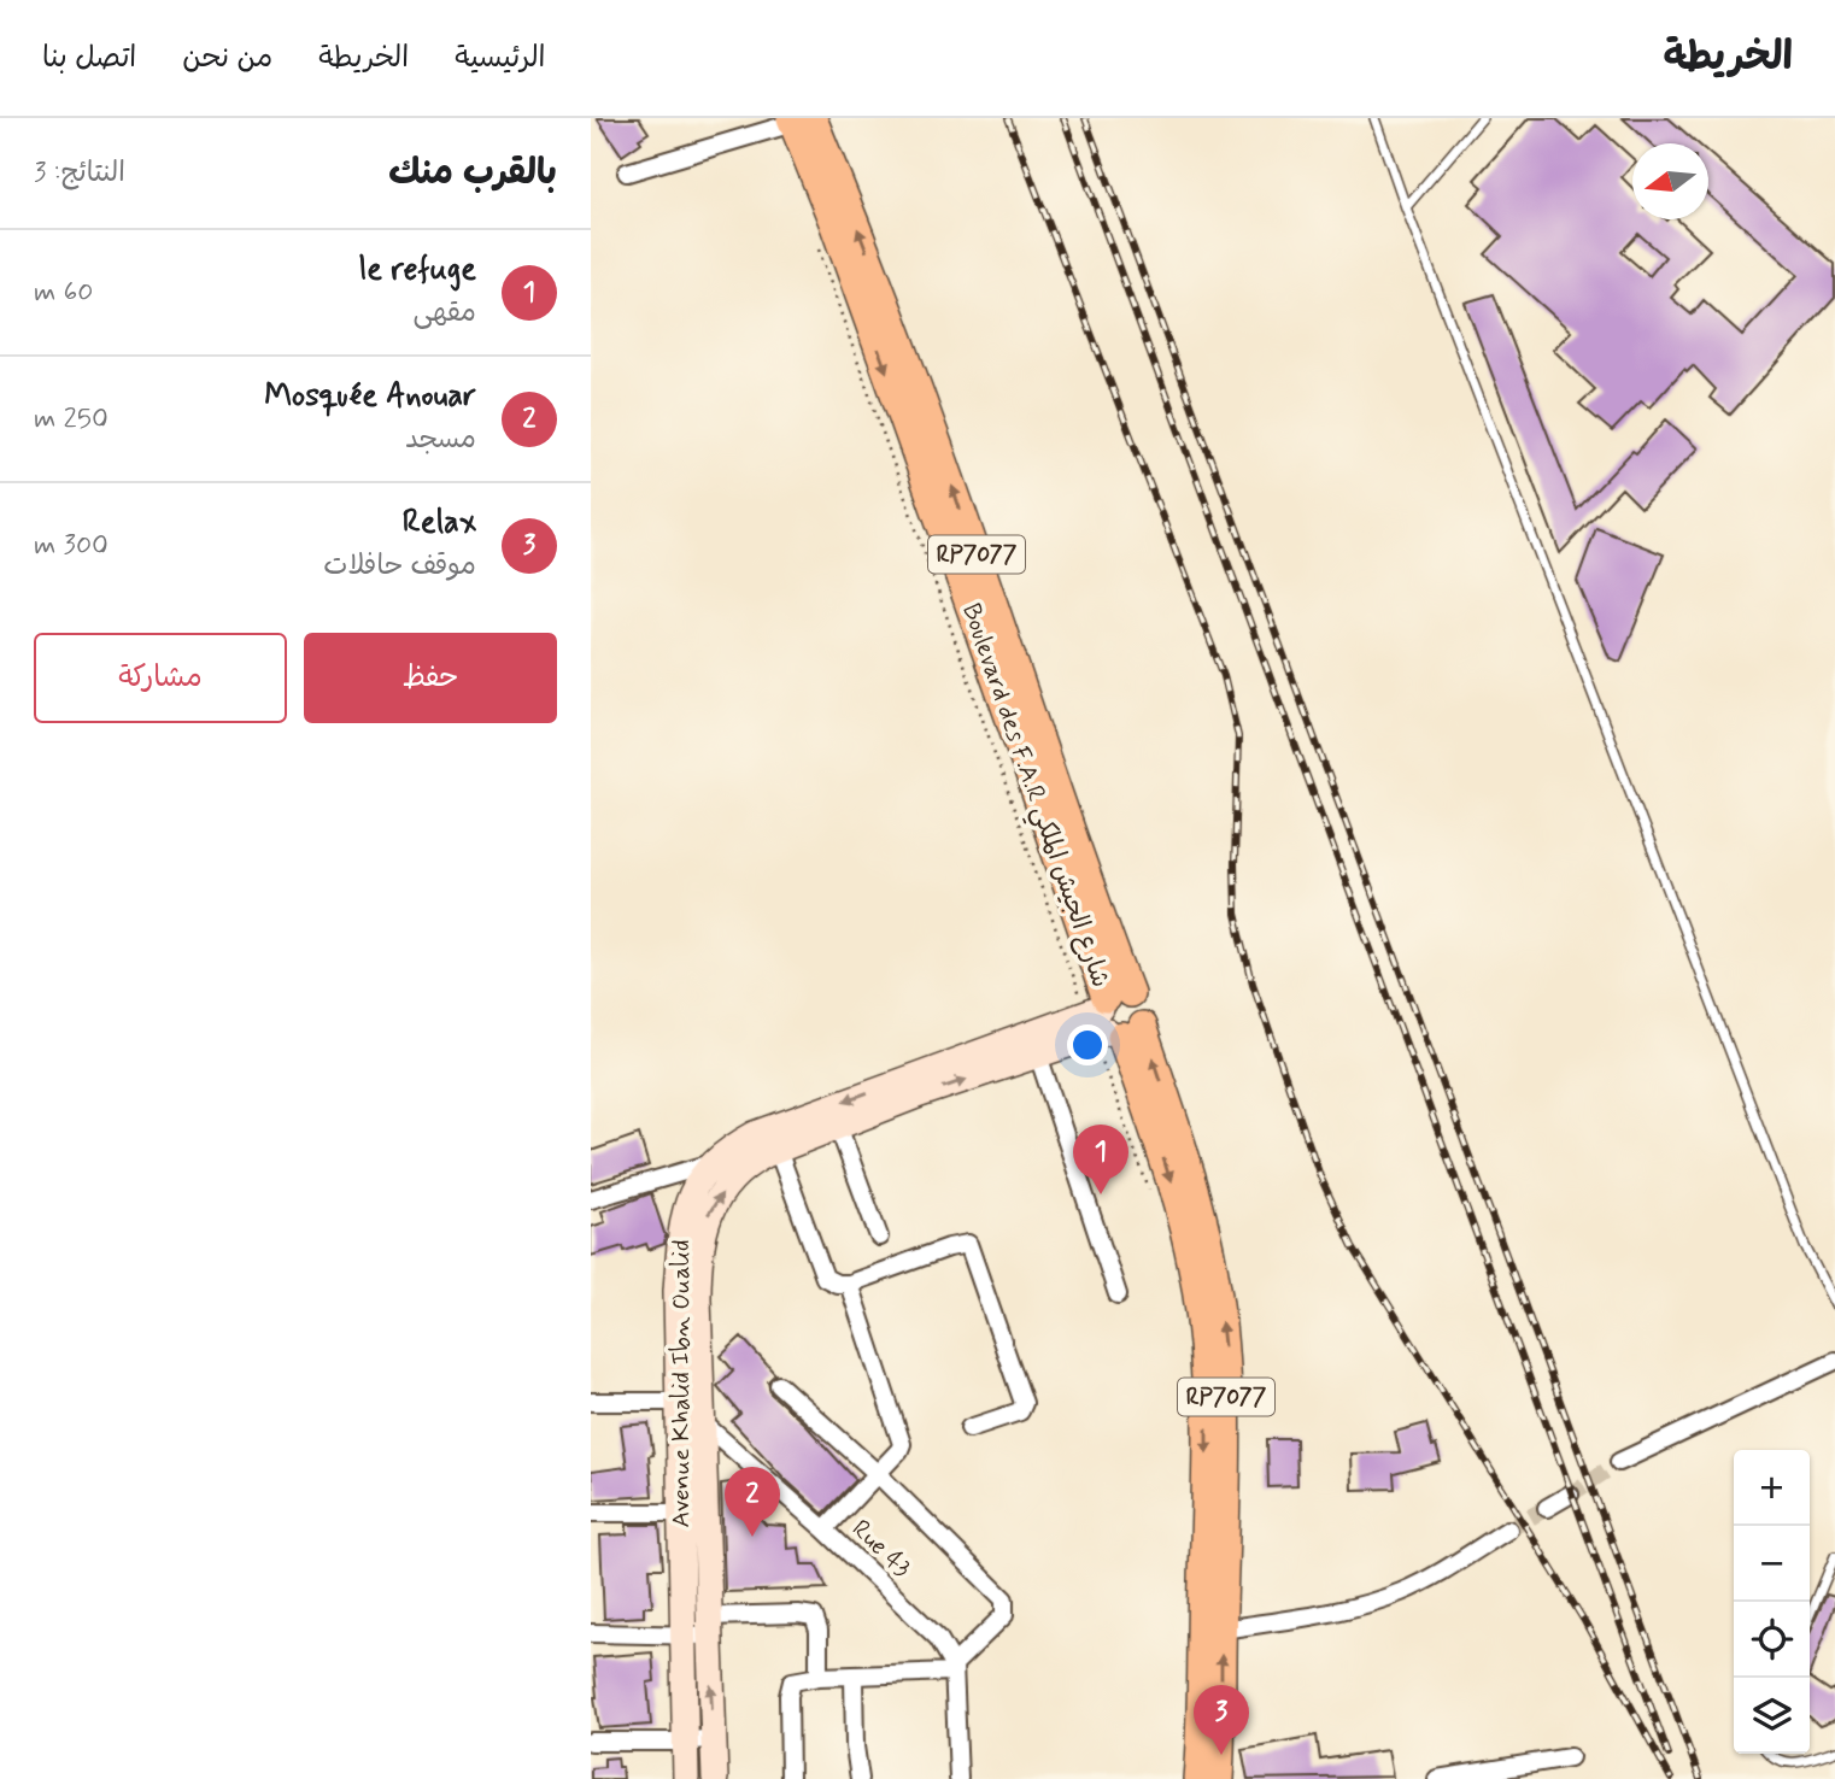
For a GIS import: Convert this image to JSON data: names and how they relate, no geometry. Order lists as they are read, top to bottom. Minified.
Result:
{"streets":{"main road":["RP7077","Boulevard des F.A.R شارع الجيش الملكي","Avenue Khalid Ibn Oualid"],"street":["Rue 43"]},"crossings":[["Boulevard des F.A.R شارع الجيش الملكي","Avenue Khalid Ibn Oualid"],["Avenue Khalid Ibn Oualid","Rue 43"]],"north":"left","page":{"header":"الخريطة","nav":["الرئيسية","الخريطة","من نحن","اتصل بنا"],"heading":["بالقرب منك","النتائج: 3"],"list":[{"mark":"1","name":"le refuge","note":"مقهى","value":"60 m"},{"mark":"2","name":"Mosquée Anouar","note":"مسجد","value":"250 m"},{"mark":"3","name":"Relax","note":"موقف حافلات","value":"300 m"}],"buttons":["حفظ","مشاركة"],"pins":["1","2","3"],"map_buttons":["+","−"]}}
